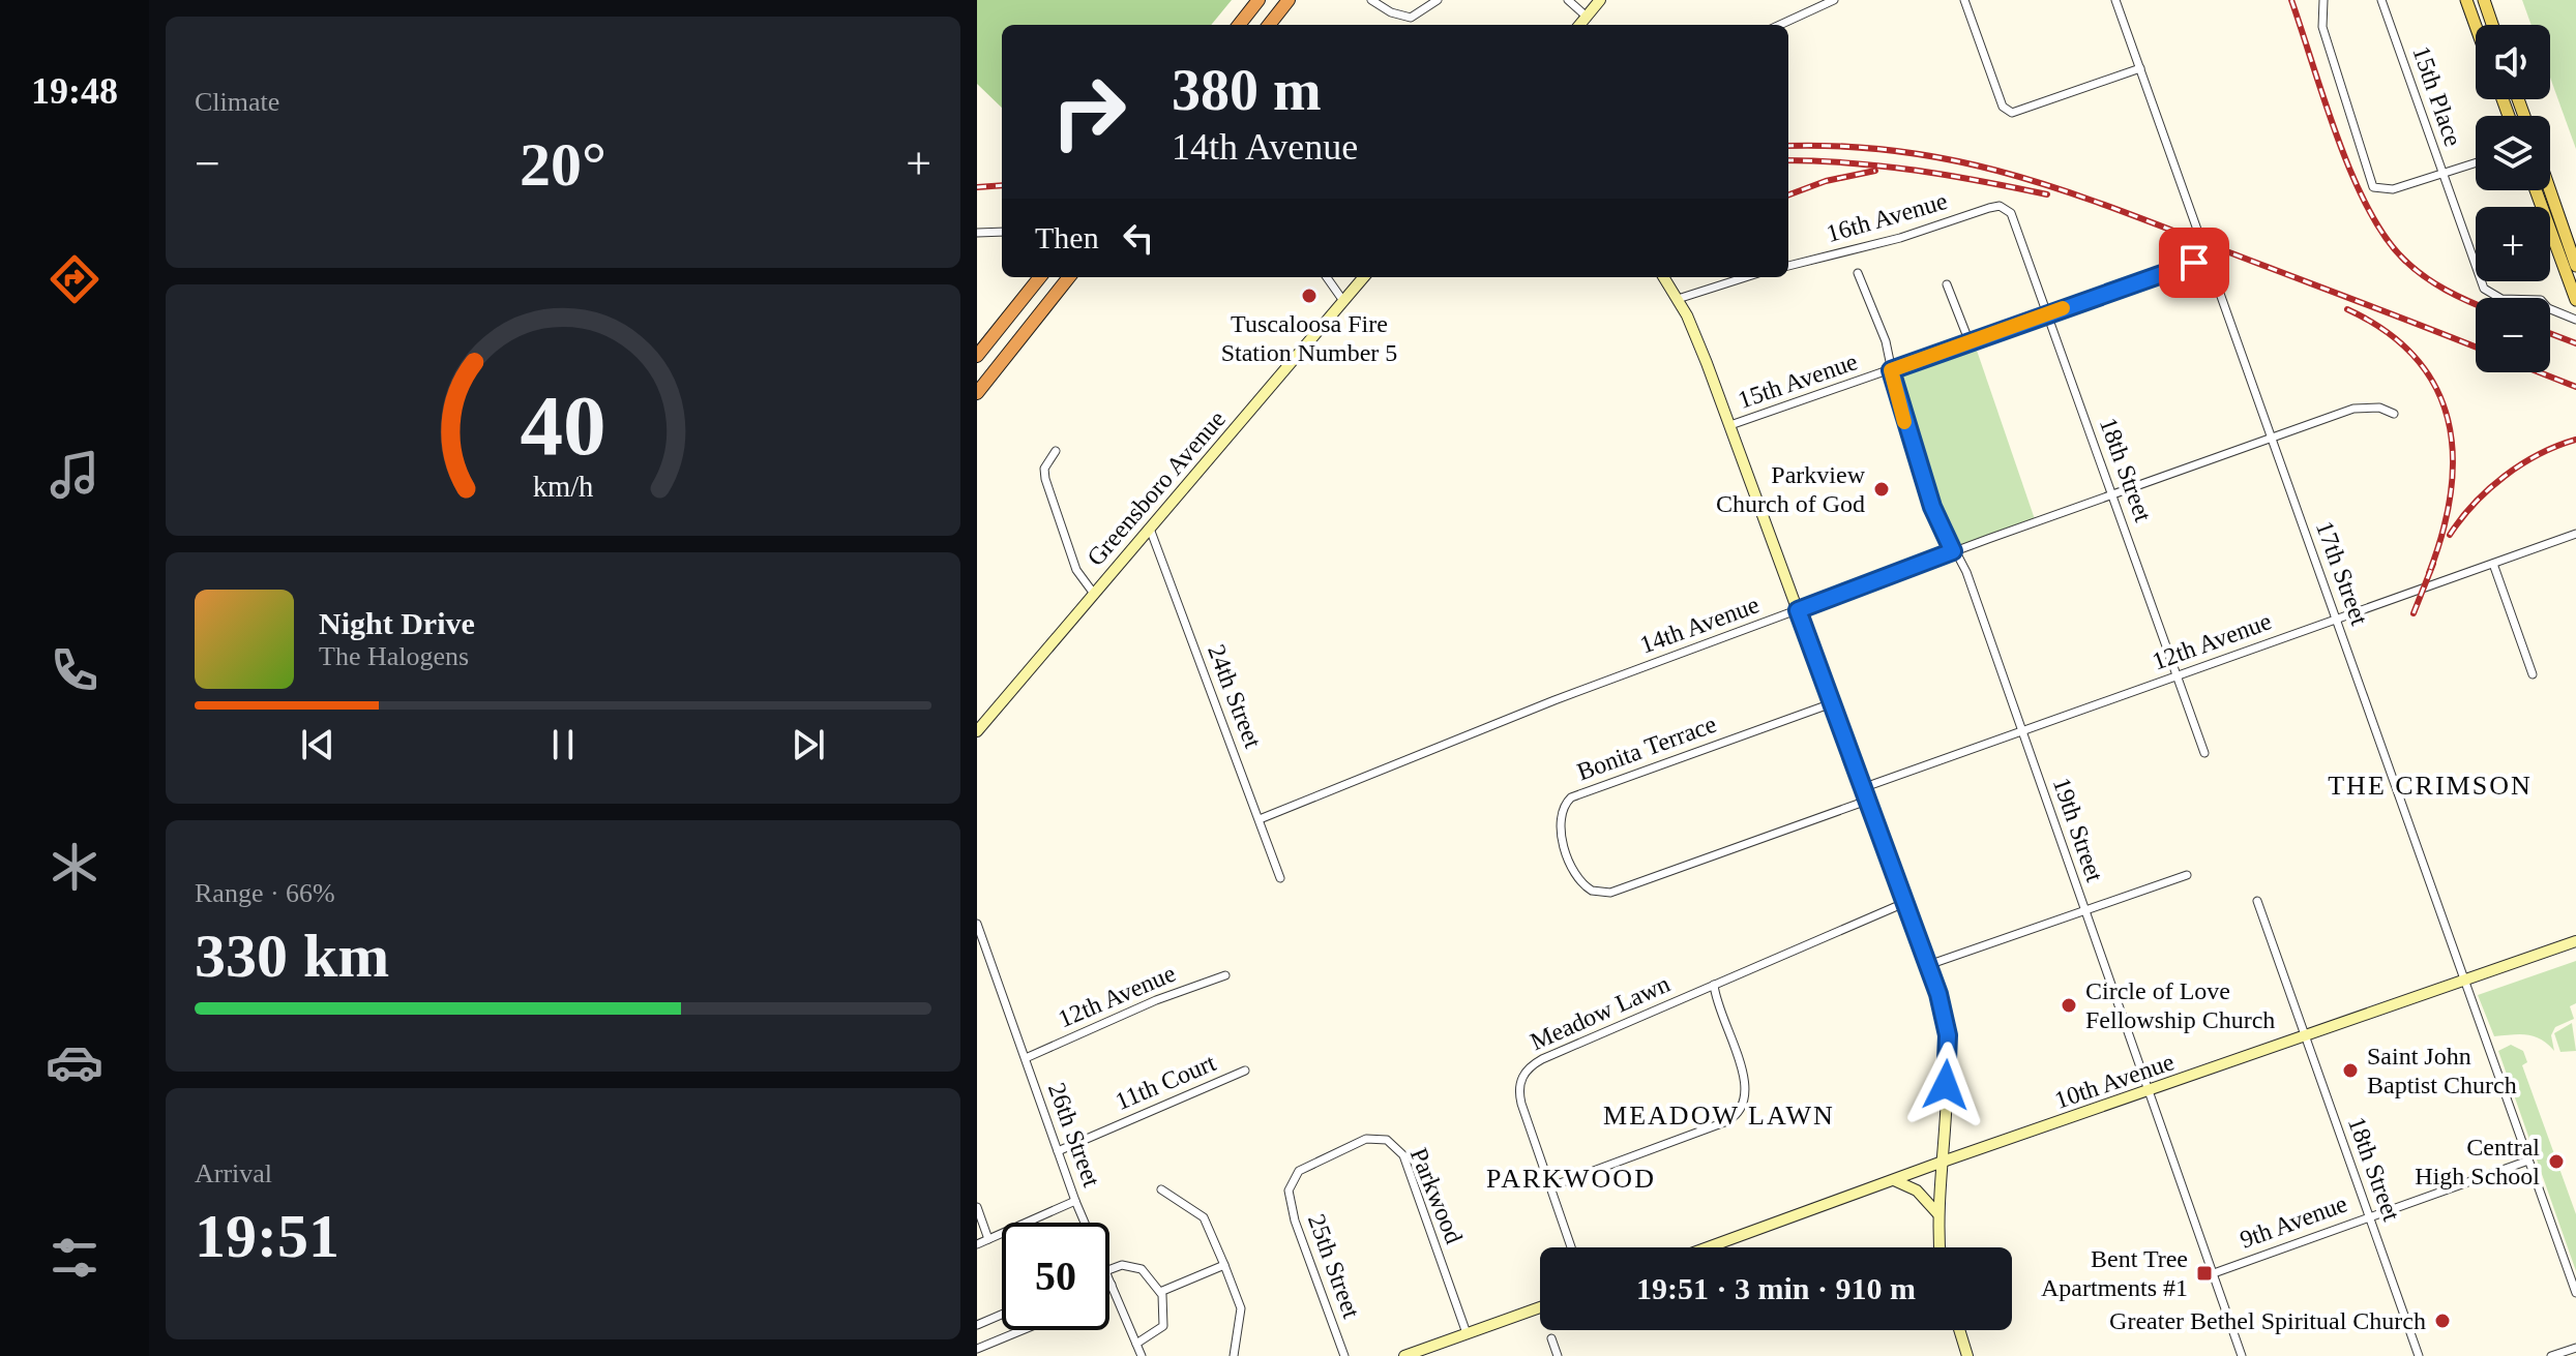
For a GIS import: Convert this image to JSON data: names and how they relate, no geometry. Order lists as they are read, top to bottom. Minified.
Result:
{"streets":{"main road":["Greensboro Avenue","10th Avenue"],"street":["15th Place","16th Avenue","15th Avenue","18th Street","17th Street","14th Avenue","12th Avenue","24th Street","Bonita Terrace","19th Street","Meadow Lawn","11th Court","26th Street","Parkwood","9th Avenue","25th Street"]},"crossings":[["16th Avenue","18th Street"],["15th Avenue","18th Street"],["15th Avenue","17th Street"],["15th Avenue","19th Street"],["18th Street","14th Avenue"],["18th Street","12th Avenue"],["18th Street","10th Avenue"],["18th Street","9th Avenue"],["Greensboro Avenue","24th Street"],["17th Street","14th Avenue"],["17th Street","12th Avenue"],["17th Street","10th Avenue"],["17th Street","9th Avenue"],["14th Avenue","24th Street"],["14th Avenue","19th Street"],["12th Avenue","19th Street"],["12th Avenue","26th Street"],["19th Street","10th Avenue"],["19th Street","9th Avenue"],["11th Court","26th Street"],["Parkwood","25th Street"]],"districts":["THE CRIMSON","MEADOW LAWN","PARKWOOD"],"places":{"other":["Tuscaloosa Fire Station Number 5","Parkview Church of God","Circle of Love Fellowship Church","Saint John Baptist Church","Central High School","Greater Bethel Spiritual Church"],"transit":["Bent Tree Apartments #1"]},"page":{"tabs":"19:48","tile":["Climate",["Range · 66%","330 km"],["Arrival","19:51"]],"map_buttons":["+","−"],"turn":["380 m","14th Avenue"],"heat":["−","20°","+"],"then":"Then","song":["Night Drive","The Halogens"],"limit":"50","trip":"19:51 · 3 min · 910 m","gauge":["40","km/h"]}}
